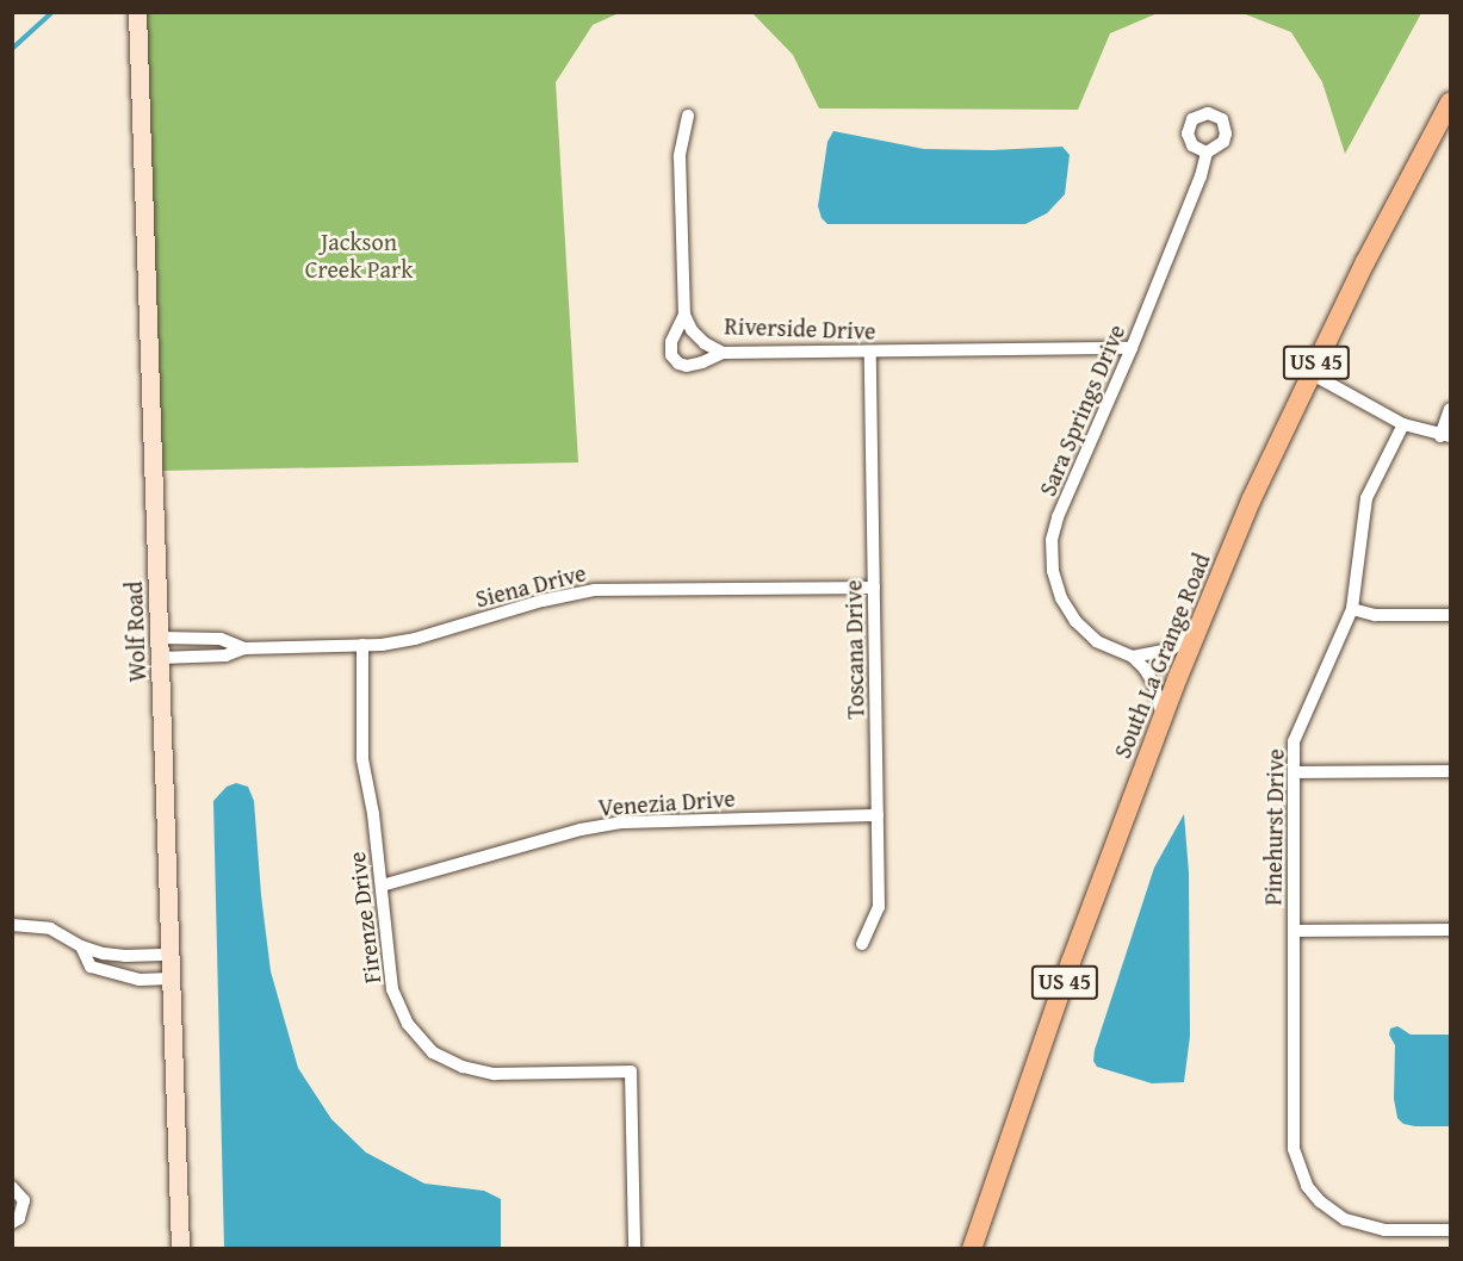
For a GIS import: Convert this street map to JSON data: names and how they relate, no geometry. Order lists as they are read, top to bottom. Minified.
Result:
{"streets":{"main road":["US 45","Wolf Road","South La Grange Road"],"street":["Riverside Drive","Sara Springs Drive","Siena Drive","Toscana Drive","Venezia Drive","Pinehurst Drive","Firenze Drive"]},"crossings":[["Riverside Drive","Sara Springs Drive"],["Riverside Drive","Toscana Drive"],["Sara Springs Drive","South La Grange Road"],["Siena Drive","Wolf Road"],["Siena Drive","Toscana Drive"],["Siena Drive","Firenze Drive"],["Toscana Drive","Venezia Drive"],["Venezia Drive","Firenze Drive"]],"parks":["Jackson Creek Park"]}
